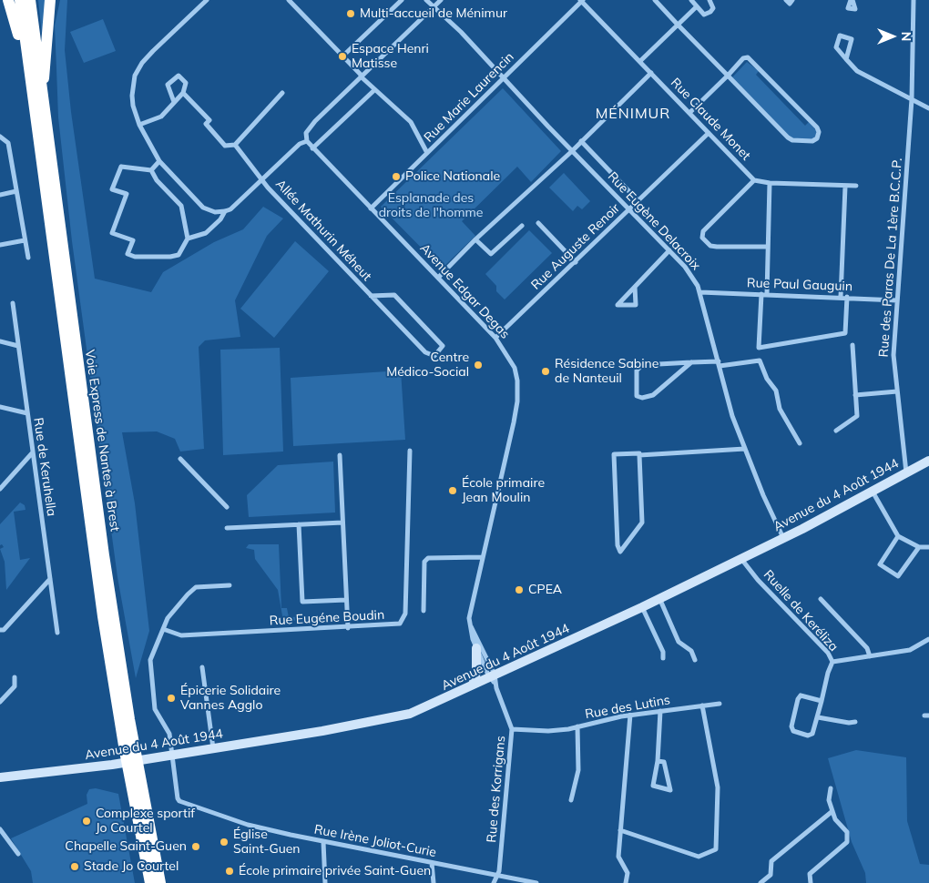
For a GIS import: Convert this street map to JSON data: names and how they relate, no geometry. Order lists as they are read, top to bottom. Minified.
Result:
{"streets":{"highway":["Voie Express de Nantes à Brest"],"street":["Rue Marie Laurencin","Rue Claude Monet","Rue Eugène Delacroix","Allée Mathurin Méheut","Rue Auguste Renoir","Rue des Paras De La 1ère B.C.C.P.","Rue Paul Gauguin","Avenue Edgar Degas","Rue de Keruhella","Avenue du 4 Août 1944","Ruelle de Keréliza","Rue Eugéne Boudin","Rue des Lutins","Rue des Korrigans","Rue Irène Joliot-Curie"]},"crossings":[["Rue Marie Laurencin","Rue Claude Monet"],["Rue Marie Laurencin","Rue Eugène Delacroix"],["Rue Marie Laurencin","Avenue Edgar Degas"],["Rue Claude Monet","Rue Auguste Renoir"],["Rue Eugène Delacroix","Rue Auguste Renoir"],["Rue Eugène Delacroix","Rue Paul Gauguin"],["Rue Eugène Delacroix","Avenue du 4 Août 1944"],["Rue Auguste Renoir","Avenue Edgar Degas"],["Rue des Paras De La 1ère B.C.C.P.","Rue Paul Gauguin"],["Rue des Paras De La 1ère B.C.C.P.","Avenue du 4 Août 1944"],["Avenue Edgar Degas","Avenue du 4 Août 1944"],["Avenue Edgar Degas","Rue des Korrigans"],["Avenue du 4 Août 1944","Ruelle de Keréliza"],["Avenue du 4 Août 1944","Rue des Korrigans"],["Avenue du 4 Août 1944","Rue Irène Joliot-Curie"],["Rue des Lutins","Rue des Korrigans"],["Rue des Korrigans","Rue Irène Joliot-Curie"]],"districts":["MÉNIMUR"],"parks":["Esplanade des droits de l'homme"],"places":["Multi-accueil de Ménimur","Espace Henri Matisse","Police Nationale","Centre Médico-Social","Résidence Sabine de Nanteuil","École primaire Jean Moulin","CPEA","Épicerie Solidaire Vannes Agglo","Complexe sportif Jo Courtel","Église Saint-Guen","Chapelle Saint-Guen","Stade Jo Courtel","École primaire privée Saint-Guen"],"north":"right"}
